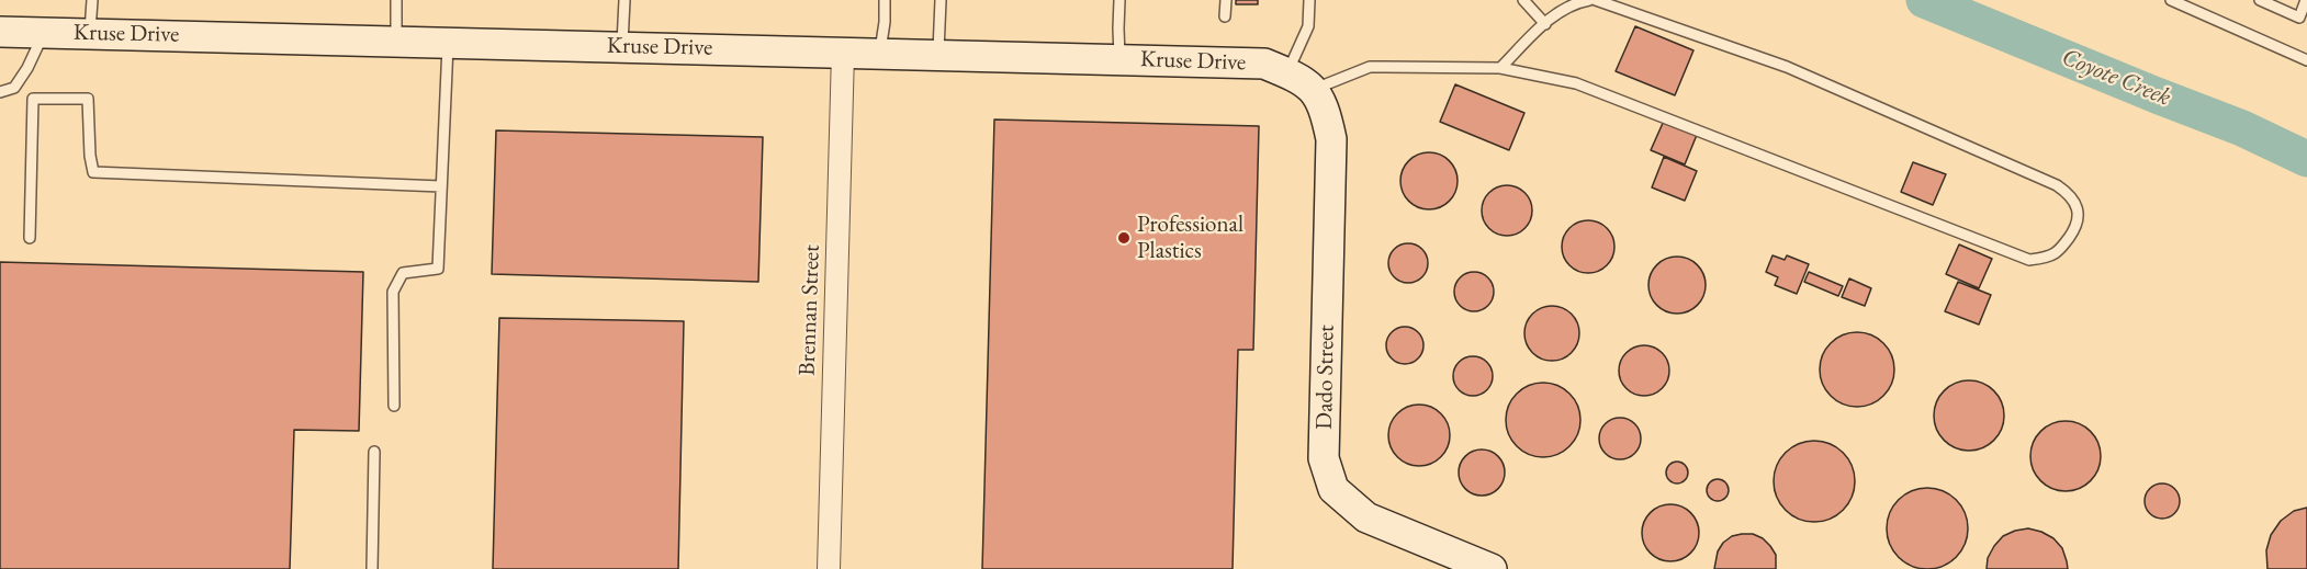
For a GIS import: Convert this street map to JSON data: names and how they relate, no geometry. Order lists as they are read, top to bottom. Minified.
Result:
{"streets":{"street":["Kruse Drive","Brennan Street","Dado Street"]},"crossings":[["Kruse Drive","Brennan Street"],["Kruse Drive","Dado Street"]],"water":["Coyote Creek"],"places":["Professional Plastics"]}
